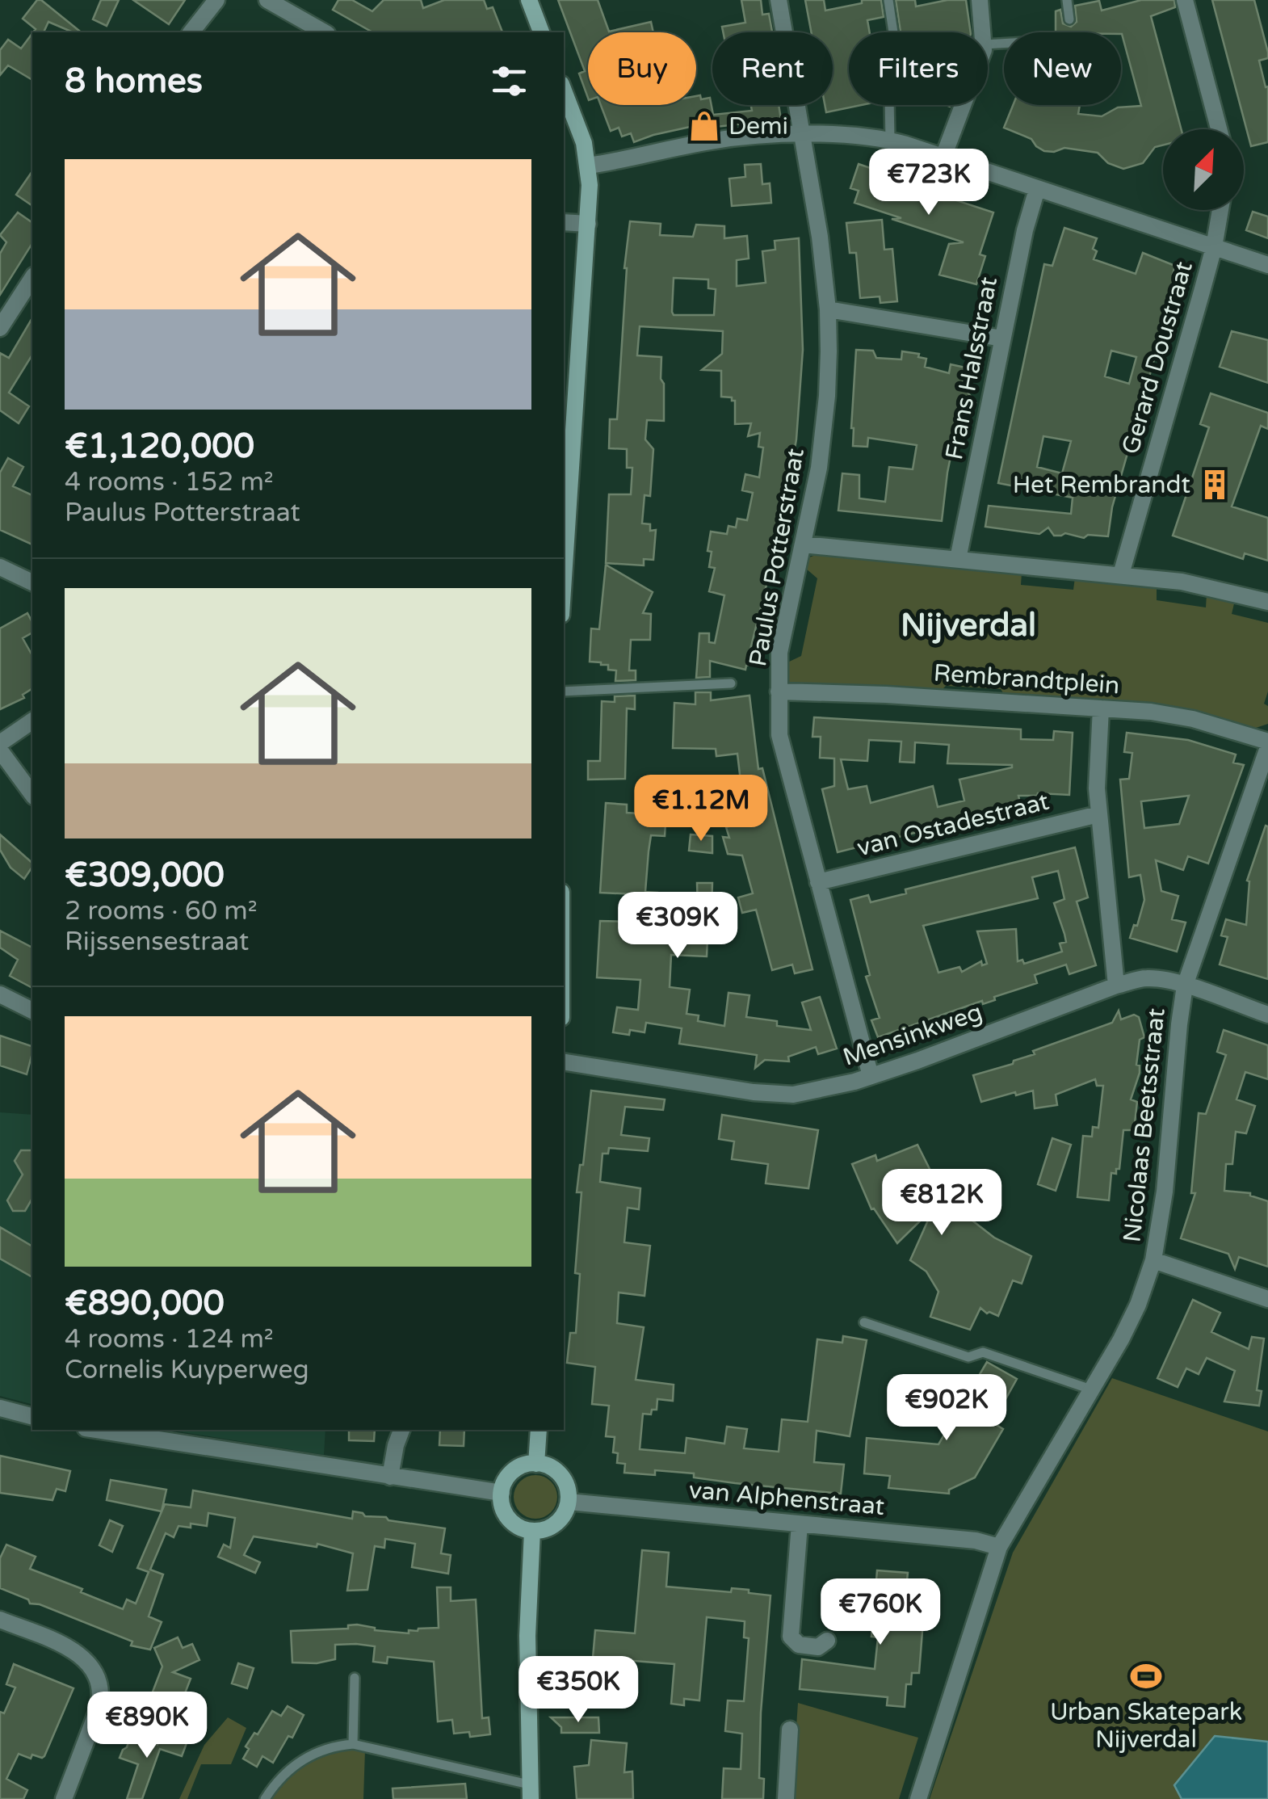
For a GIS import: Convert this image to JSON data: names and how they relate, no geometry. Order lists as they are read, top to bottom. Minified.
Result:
{"streets":{"street":["Gerard Doustraat","Frans Halsstraat","Paulus Potterstraat","Rembrandtplein","van Ostadestraat","Mensinkweg","Nicolaas Beetsstraat","van Alphenstraat"]},"crossings":[["Paulus Potterstraat","Rembrandtplein"],["Paulus Potterstraat","van Ostadestraat"],["Paulus Potterstraat","Mensinkweg"],["Rembrandtplein","Nicolaas Beetsstraat"],["Mensinkweg","Nicolaas Beetsstraat"],["Nicolaas Beetsstraat","van Alphenstraat"]],"districts":["Nijverdal"],"places":{"shop":["Demi"],"building":["Het Rembrandt"],"sports":["Urban Skatepark Nijverdal"]},"north":"top right","page":{"chip":["Buy","Rent","Filters","New"],"heading":"8 homes","list":[{"name":"€1,120,000","note":"4 rooms · 152 m² · Paulus Potterstraat"},{"name":"€309,000","note":"2 rooms · 60 m² · Rijssensestraat"},{"name":"€890,000","note":"4 rooms · 124 m² · Cornelis Kuyperweg"}],"price":["€723K","€1.12M","€309K","€812K","€902K","€760K","€350K","€890K"]}}
